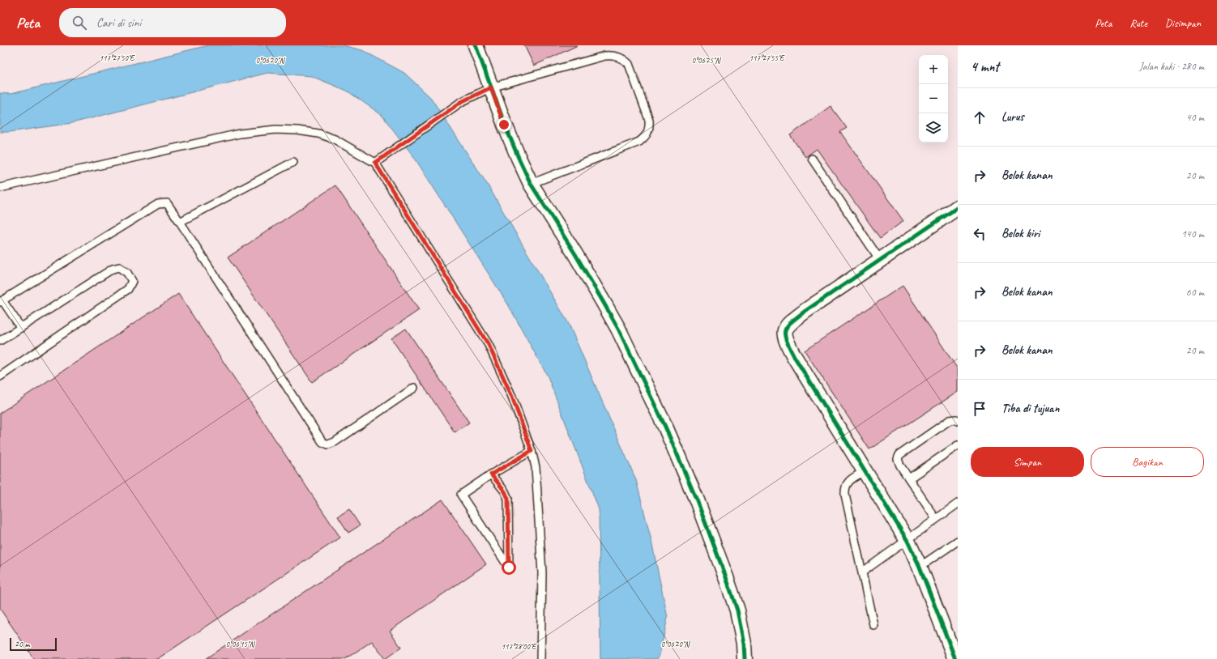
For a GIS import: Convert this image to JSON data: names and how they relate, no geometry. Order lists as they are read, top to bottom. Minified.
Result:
{"scale_bar":"20 m","page":{"header":"Peta","search":"Cari di sini","nav":["Peta","Rute","Disimpan"],"heading":["4 mnt","Jalan kaki · 280 m"],"map_buttons":["+","−"],"list":[["Lurus","40 m"],["Belok kanan","20 m"],["Belok kiri","140 m"],["Belok kanan","60 m"],["Belok kanan","20 m"],"Tiba di tujuan"],"buttons":["Simpan","Bagikan"],"scale":"20 m"},"coordinates":["117°27'50\"E","117°27'55\"E","0°06'20\"N","0°06'25\"N","0°06'15\"N","117°28'00\"E"]}
